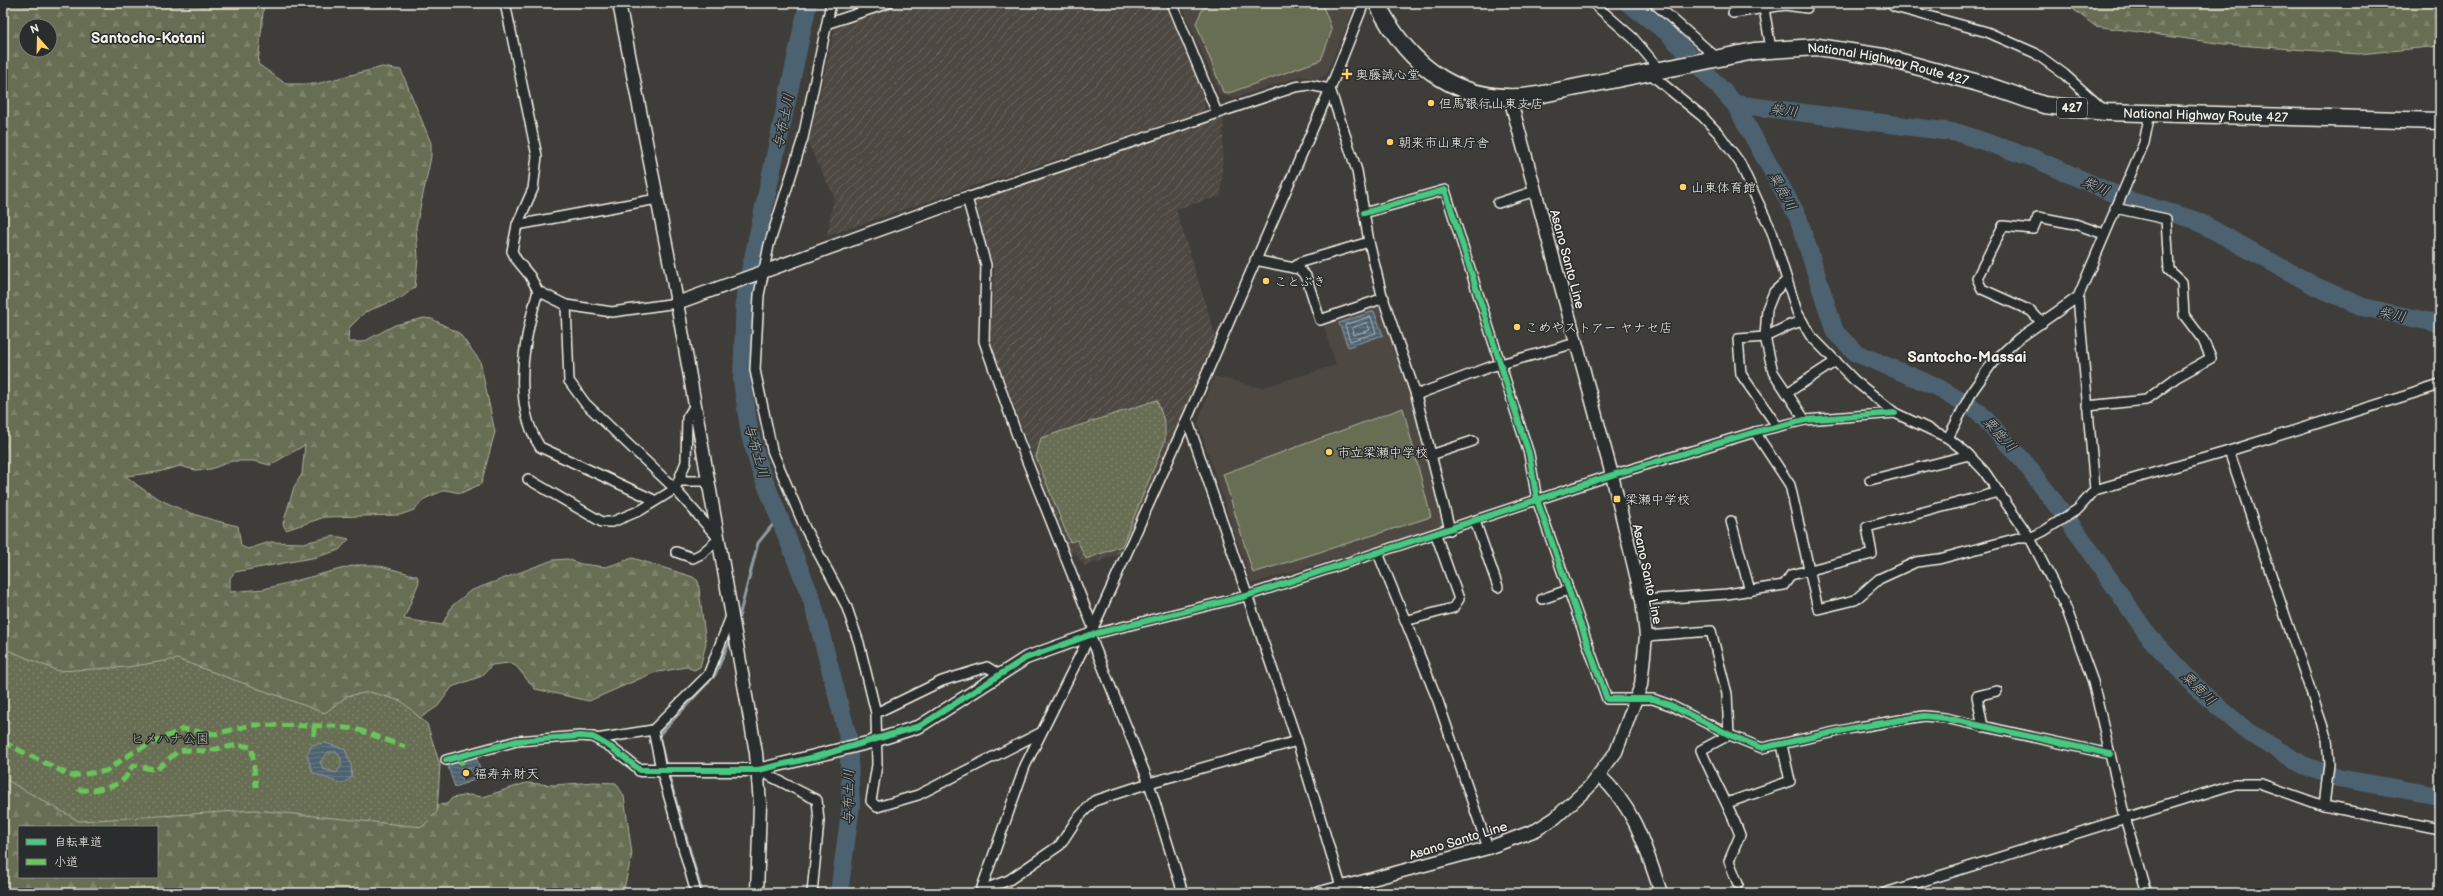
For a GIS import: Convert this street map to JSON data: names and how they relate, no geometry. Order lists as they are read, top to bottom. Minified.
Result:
{"streets":{"highway":["National Highway Route 427","427"],"street":["Asano Santo Line"]},"crossings":[["National Highway Route 427","Asano Santo Line"]],"districts":["Santocho-Kotani","Santocho-Massai"],"water":["柴川","与布土川","粟鹿川"],"parks":["ヒメハナ公園"],"places":{"health":["奥藤誠心堂"],"other":["但馬銀行山東支店","朝来市山東庁舎","山東体育館","ことぶき","こめやストアー ヤナセ店","市立梁瀬中学校","福寿弁財天"],"transit":["梁瀬中学校"]},"legend":["自転車道","小道"],"north":"top"}
